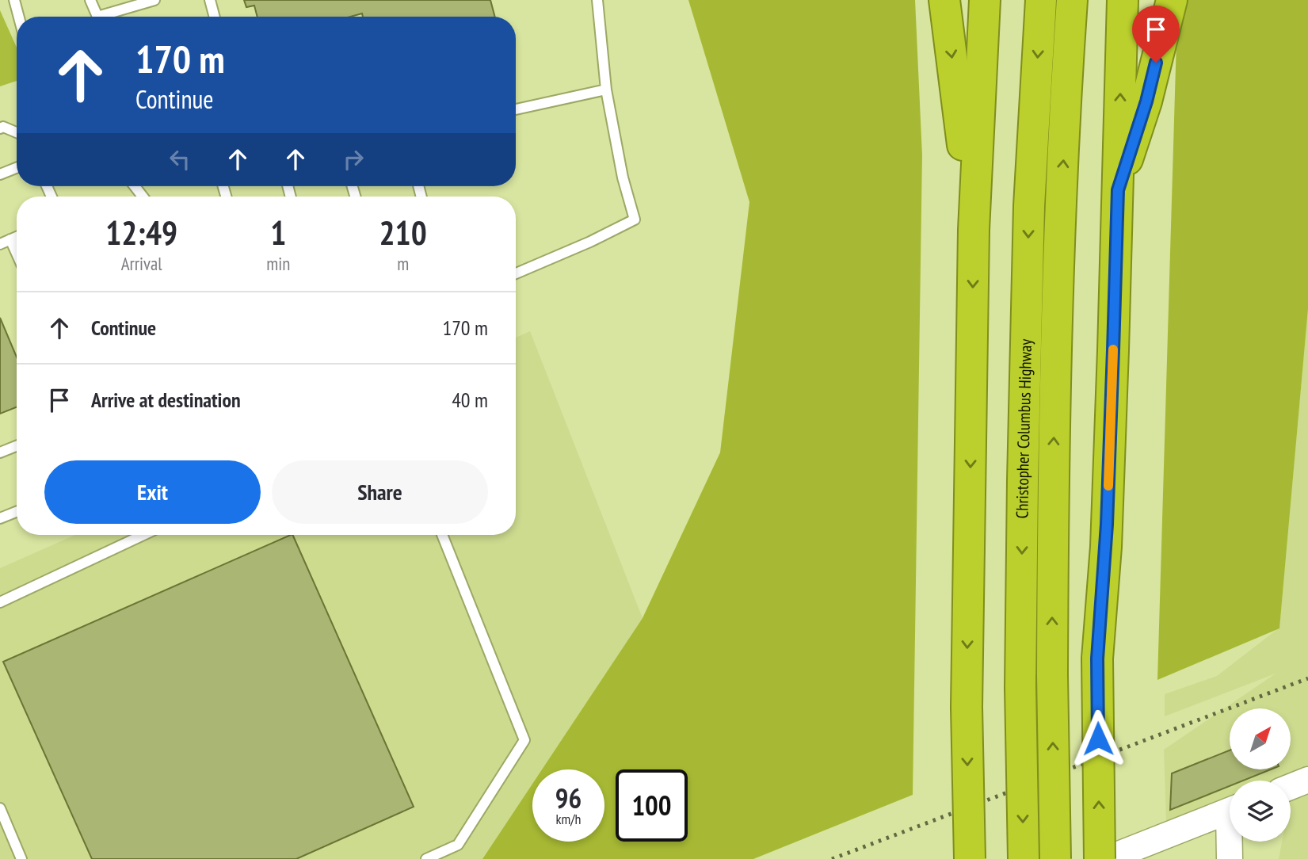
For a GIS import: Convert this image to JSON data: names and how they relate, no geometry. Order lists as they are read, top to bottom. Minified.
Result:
{"streets":{"highway":["Christopher Columbus Highway"]},"north":"top right","page":{"turn":["170 m","Continue"],"eta":["12:49","Arrival","1","min","210","m"],"list":[{"name":"Continue","value":"170 m"},{"name":"Arrive at destination","value":"40 m"}],"buttons":["Exit","Share"],"speed":"96 km/h","limit":"100"}}
